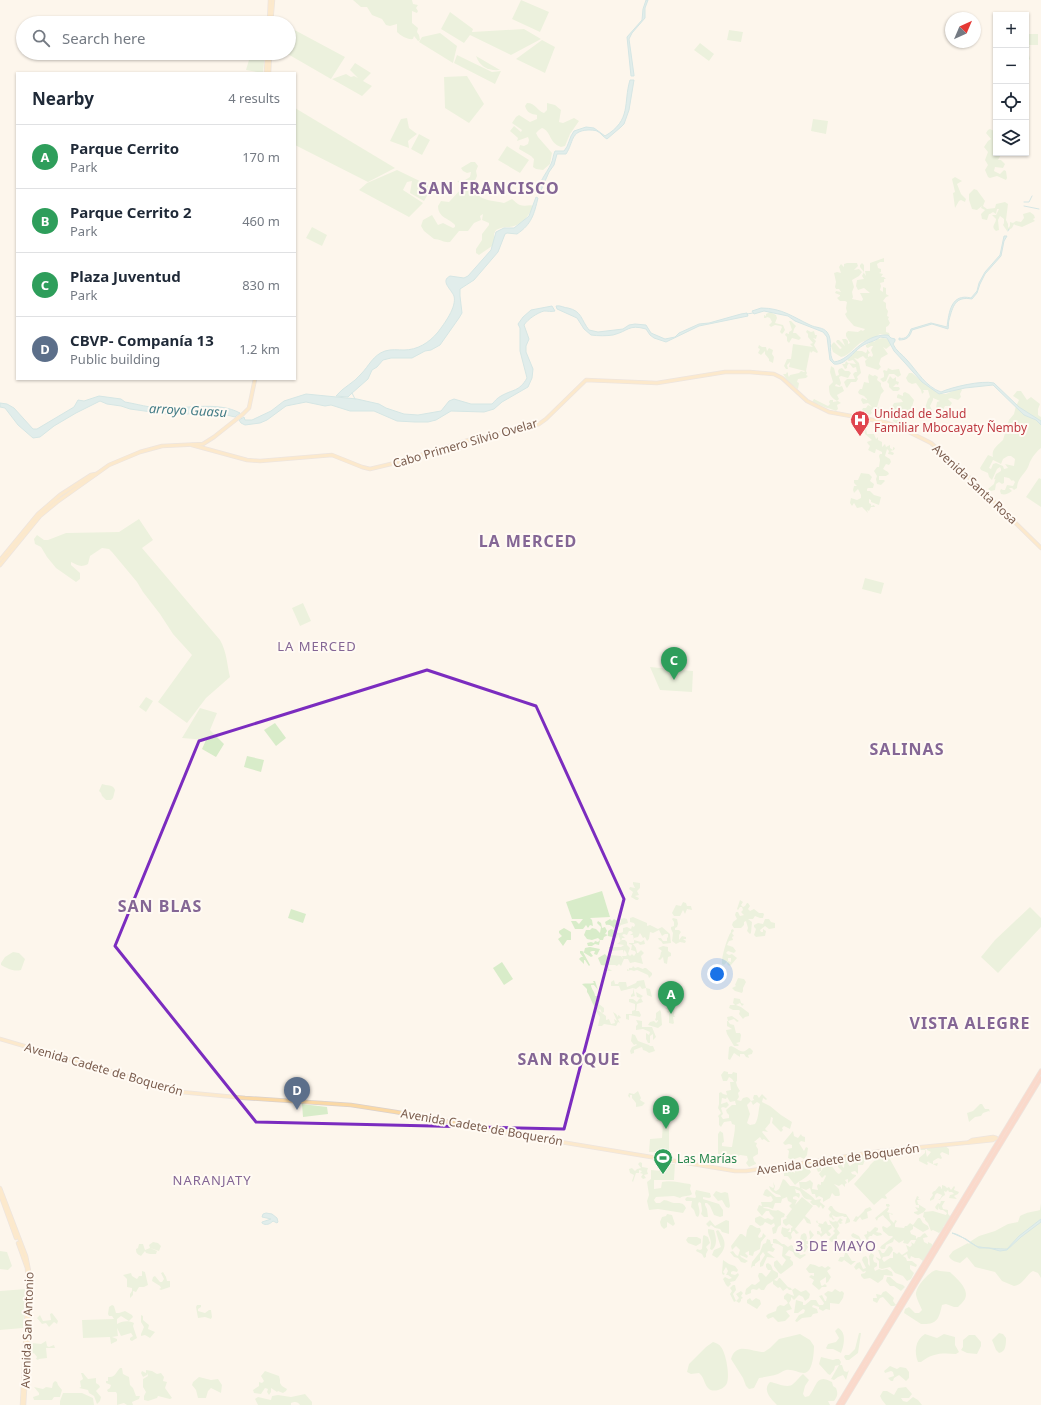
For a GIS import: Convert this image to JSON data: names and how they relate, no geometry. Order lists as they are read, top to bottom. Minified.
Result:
{"streets":{"main road":["Cabo Primero Silvio Ovelar","Avenida Santa Rosa","Avenida Cadete de Boquerón","Avenida San Antonio"]},"crossings":[["Cabo Primero Silvio Ovelar","Avenida Santa Rosa"]],"districts":["SAN FRANCISCO","LA MERCED","LA MERCED","SALINAS","SAN BLAS","VISTA ALEGRE","SAN ROQUE","NARANJATY","3 DE MAYO"],"water":["arroyo Guasu"],"places":{"hospital":["Unidad de Salud Familiar Mbocayaty Ñemby"],"sports":["Las Marías"]},"north":"top right","page":{"map_buttons":["+","−"],"search":"Search here","heading":["Nearby","4 results"],"list":[{"mark":"A","name":"Parque Cerrito","note":"Park","value":"170 m"},{"mark":"B","name":"Parque Cerrito 2","note":"Park","value":"460 m"},{"mark":"C","name":"Plaza Juventud","note":"Park","value":"830 m"},{"mark":"D","name":"CBVP- Companía 13","note":"Public building","value":"1.2 km"}],"pins":["C","A","D","B"]}}
